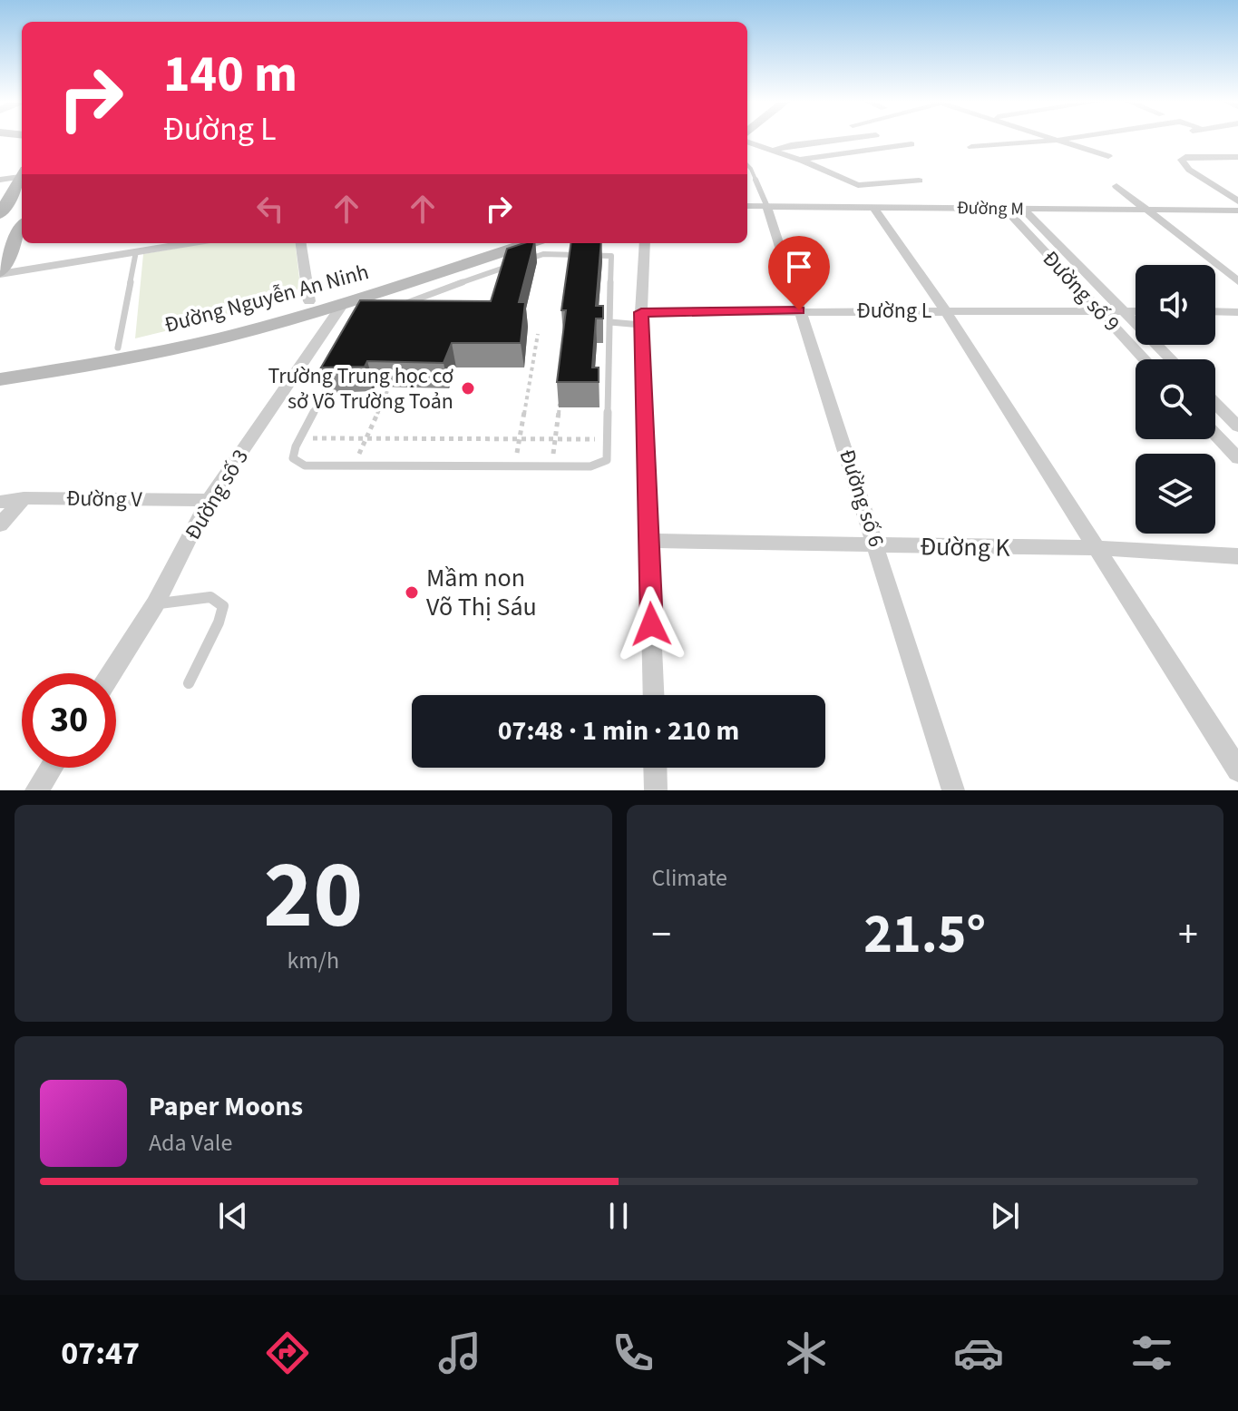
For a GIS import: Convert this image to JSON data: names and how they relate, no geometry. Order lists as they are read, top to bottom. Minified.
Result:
{"streets":{"main road":["Đường Nguyễn An Ninh"],"street":["Đường M","Đường số 9","Đường L","Đường số 3","Đường số 6","Đường V","Đường K"]},"crossings":[["Đường M","Đường số 9"],["Đường M","Đường số 6"],["Đường số 9","Đường L"],["Đường Nguyễn An Ninh","Đường số 3"],["Đường L","Đường số 6"],["Đường số 3","Đường V"],["Đường số 6","Đường K"]],"places":["Trường Trung học cơ sở Võ Trường Toản","Mầm non Võ Thị Sáu"],"page":{"turn":["140 m","Đường L"],"limit":"30","trip":"07:48 · 1 min · 210 m","tile":[["20","km/h"],"Climate"],"heat":["−","21.5°","+"],"song":["Paper Moons","Ada Vale"],"tabs":"07:47"}}
